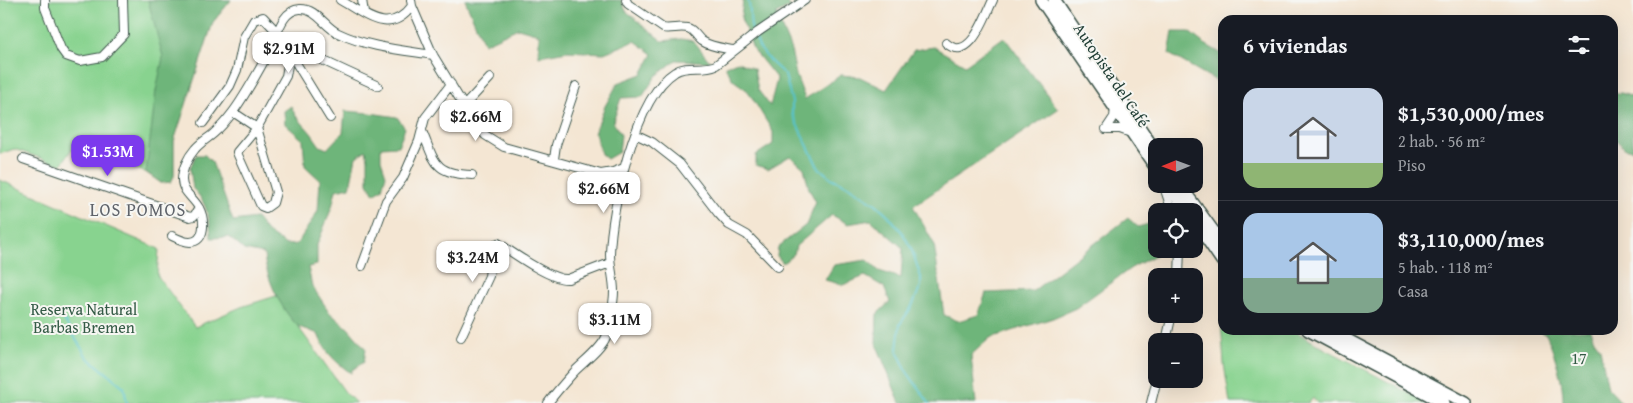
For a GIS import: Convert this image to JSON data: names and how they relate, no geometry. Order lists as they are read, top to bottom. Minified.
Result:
{"streets":{"highway":["Autopista del Café"]},"districts":["LOS POMOS"],"parks":["Reserva Natural Barbas Bremen","17"],"north":"left","page":{"heading":"6 viviendas","price":["$2.91M","$2.66M","$1.53M","$2.66M","$3.24M","$3.11M"],"list":[{"name":"$1,530,000/mes","note":"2 hab. · 56 m² · Piso"},{"name":"$3,110,000/mes","note":"5 hab. · 118 m² · Casa"}],"map_buttons":["+","−"]}}
